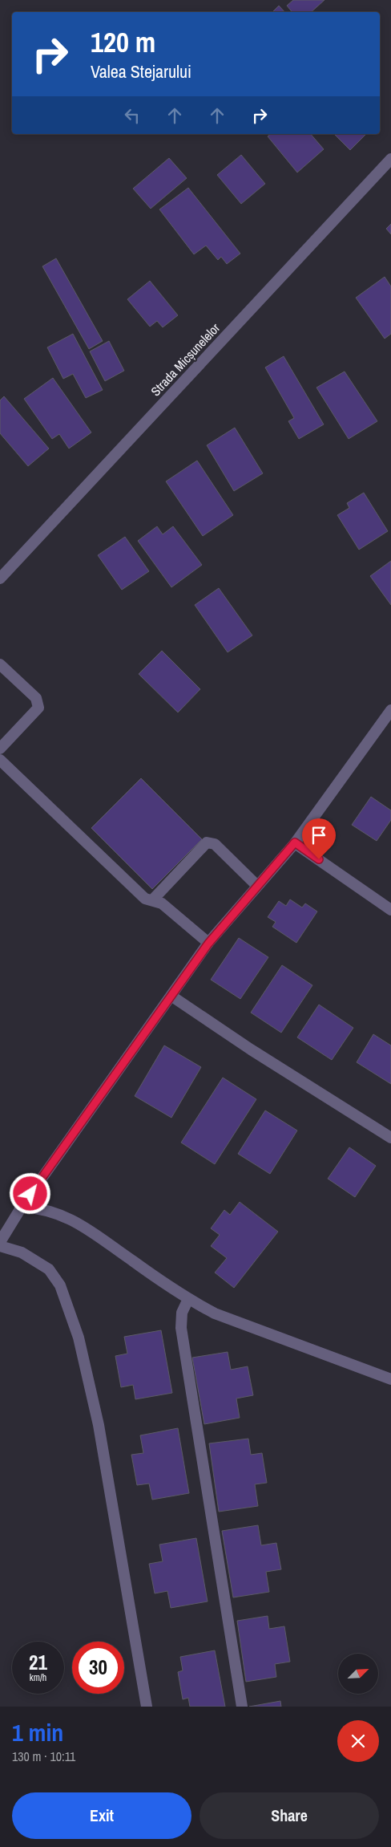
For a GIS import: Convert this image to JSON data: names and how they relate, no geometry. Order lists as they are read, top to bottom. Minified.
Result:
{"streets":{"street":["Strada Micșunelelor"]},"north":"top right","page":{"turn":["120 m","Valea Stejarului"],"speed":"21 km/h","limit":"30","heading":["1 min","130 m · 10:11"],"buttons":["Exit","Share"]}}
